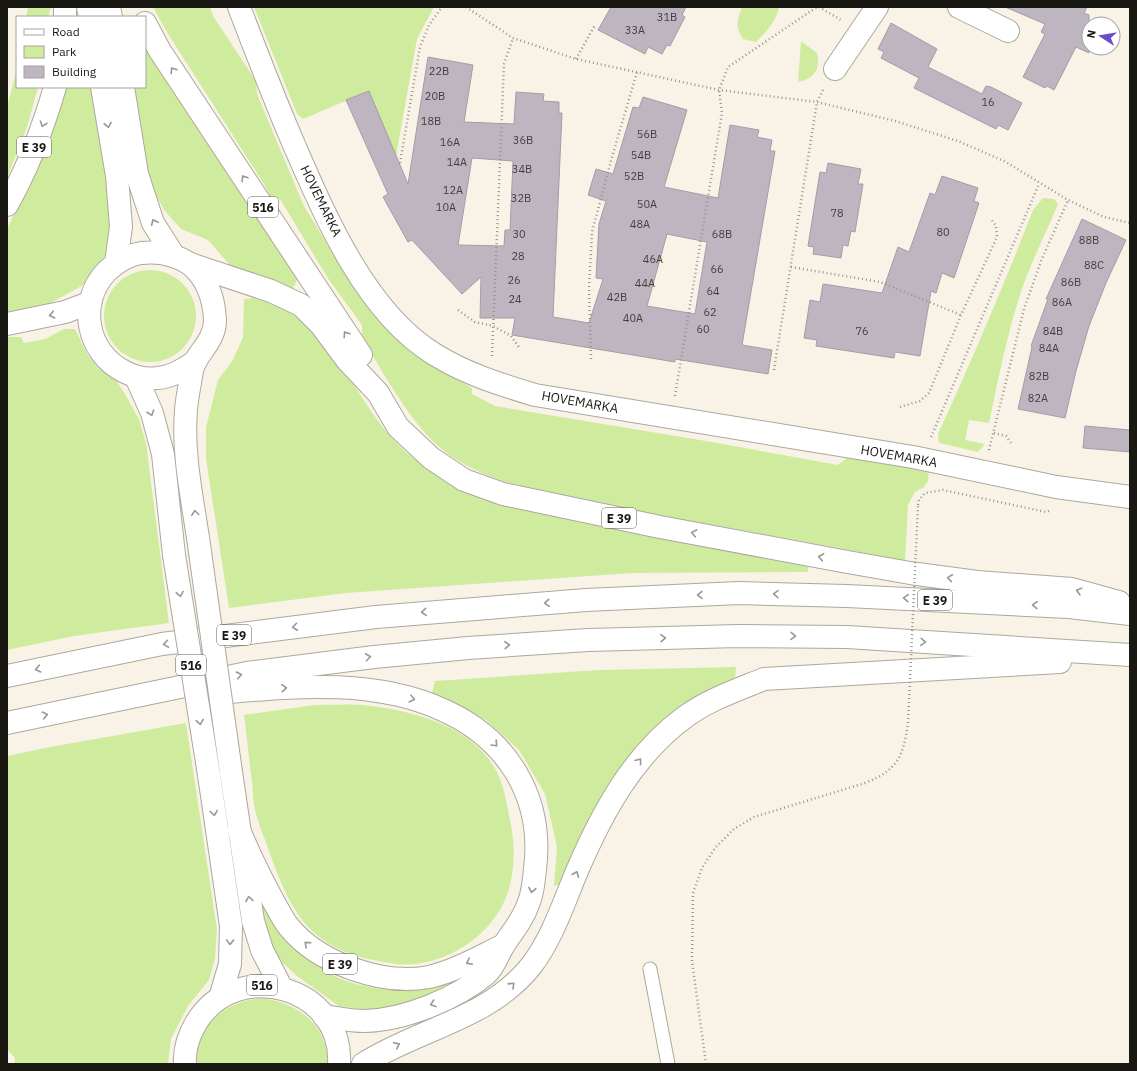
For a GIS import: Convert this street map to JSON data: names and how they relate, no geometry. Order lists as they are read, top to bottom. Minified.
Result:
{"streets":{"main road":["E 39","HOVEMARKA","516"]},"crossings":[["E 39","516"]],"house_numbers":["31B","33A","22B","20B","16","18B","56B","36B","16A","54B","14A","34B","52B","12A","32B","50A","10A","78","48A","80","30","68B","88B","28","46A","88C","66","26","86B","44A","64","42B","24","86A","62","40A","60","76","84B","84A","82B","82A"],"legend":["Road","Park","Building"],"north":"left"}
